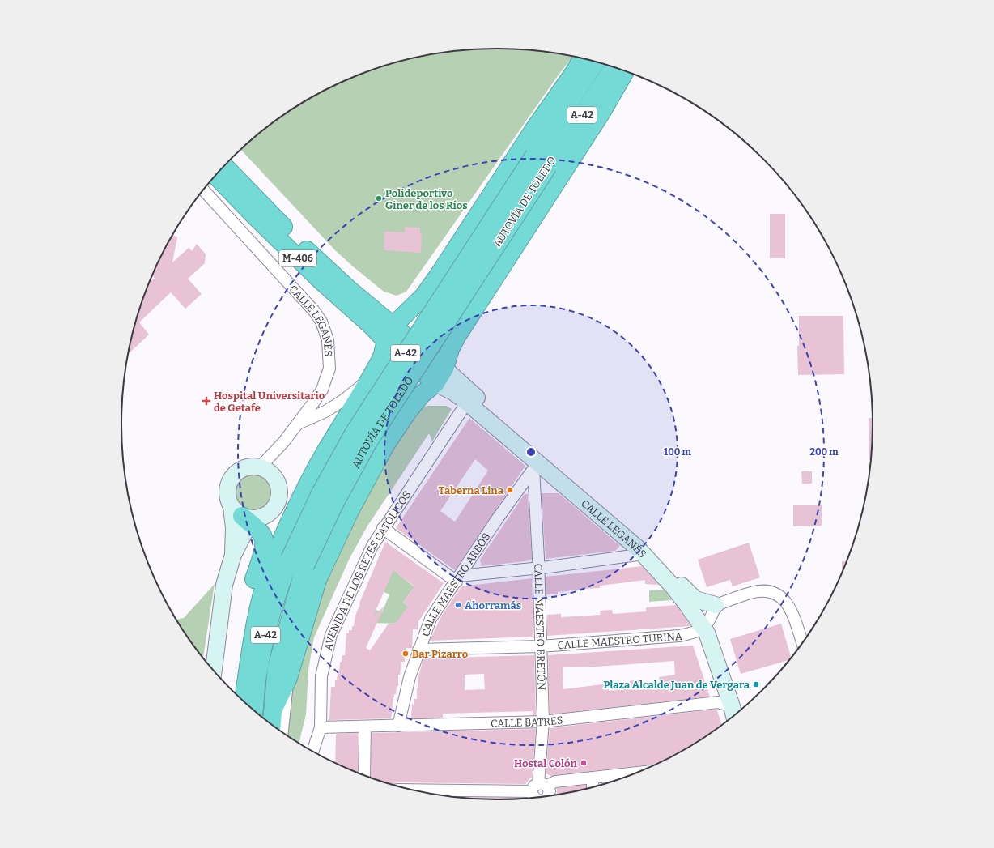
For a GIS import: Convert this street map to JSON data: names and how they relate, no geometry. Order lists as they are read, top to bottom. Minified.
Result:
{"streets":{"highway":["A-42","AUTOVÍA DE TOLEDO","M-406","CALLE LEGANÉS"],"street":["AVENIDA DE LOS REYES CATÓLICOS","CALLE MAESTRO ARBÓS","CALLE MAESTRO BRETÓN","CALLE MAESTRO TURINA","CALLE BATRES"]},"crossings":[["CALLE LEGANÉS","AVENIDA DE LOS REYES CATÓLICOS"],["CALLE LEGANÉS","CALLE MAESTRO ARBÓS"],["CALLE LEGANÉS","CALLE MAESTRO BRETÓN"],["CALLE LEGANÉS","CALLE MAESTRO TURINA"],["CALLE LEGANÉS","CALLE BATRES"],["AVENIDA DE LOS REYES CATÓLICOS","CALLE BATRES"],["CALLE MAESTRO ARBÓS","CALLE MAESTRO BRETÓN"],["CALLE MAESTRO ARBÓS","CALLE MAESTRO TURINA"],["CALLE MAESTRO ARBÓS","CALLE BATRES"],["CALLE MAESTRO BRETÓN","CALLE MAESTRO TURINA"],["CALLE MAESTRO BRETÓN","CALLE BATRES"]],"places":{"other":["Polideportivo Giner de los Ríos","Taberna Lina","Ahorramás","Bar Pizarro","Plaza Alcalde Juan de Vergara","Hostal Colón"],"health":["Hospital Universitario de Getafe"]},"rings":["100 m","200 m"]}
